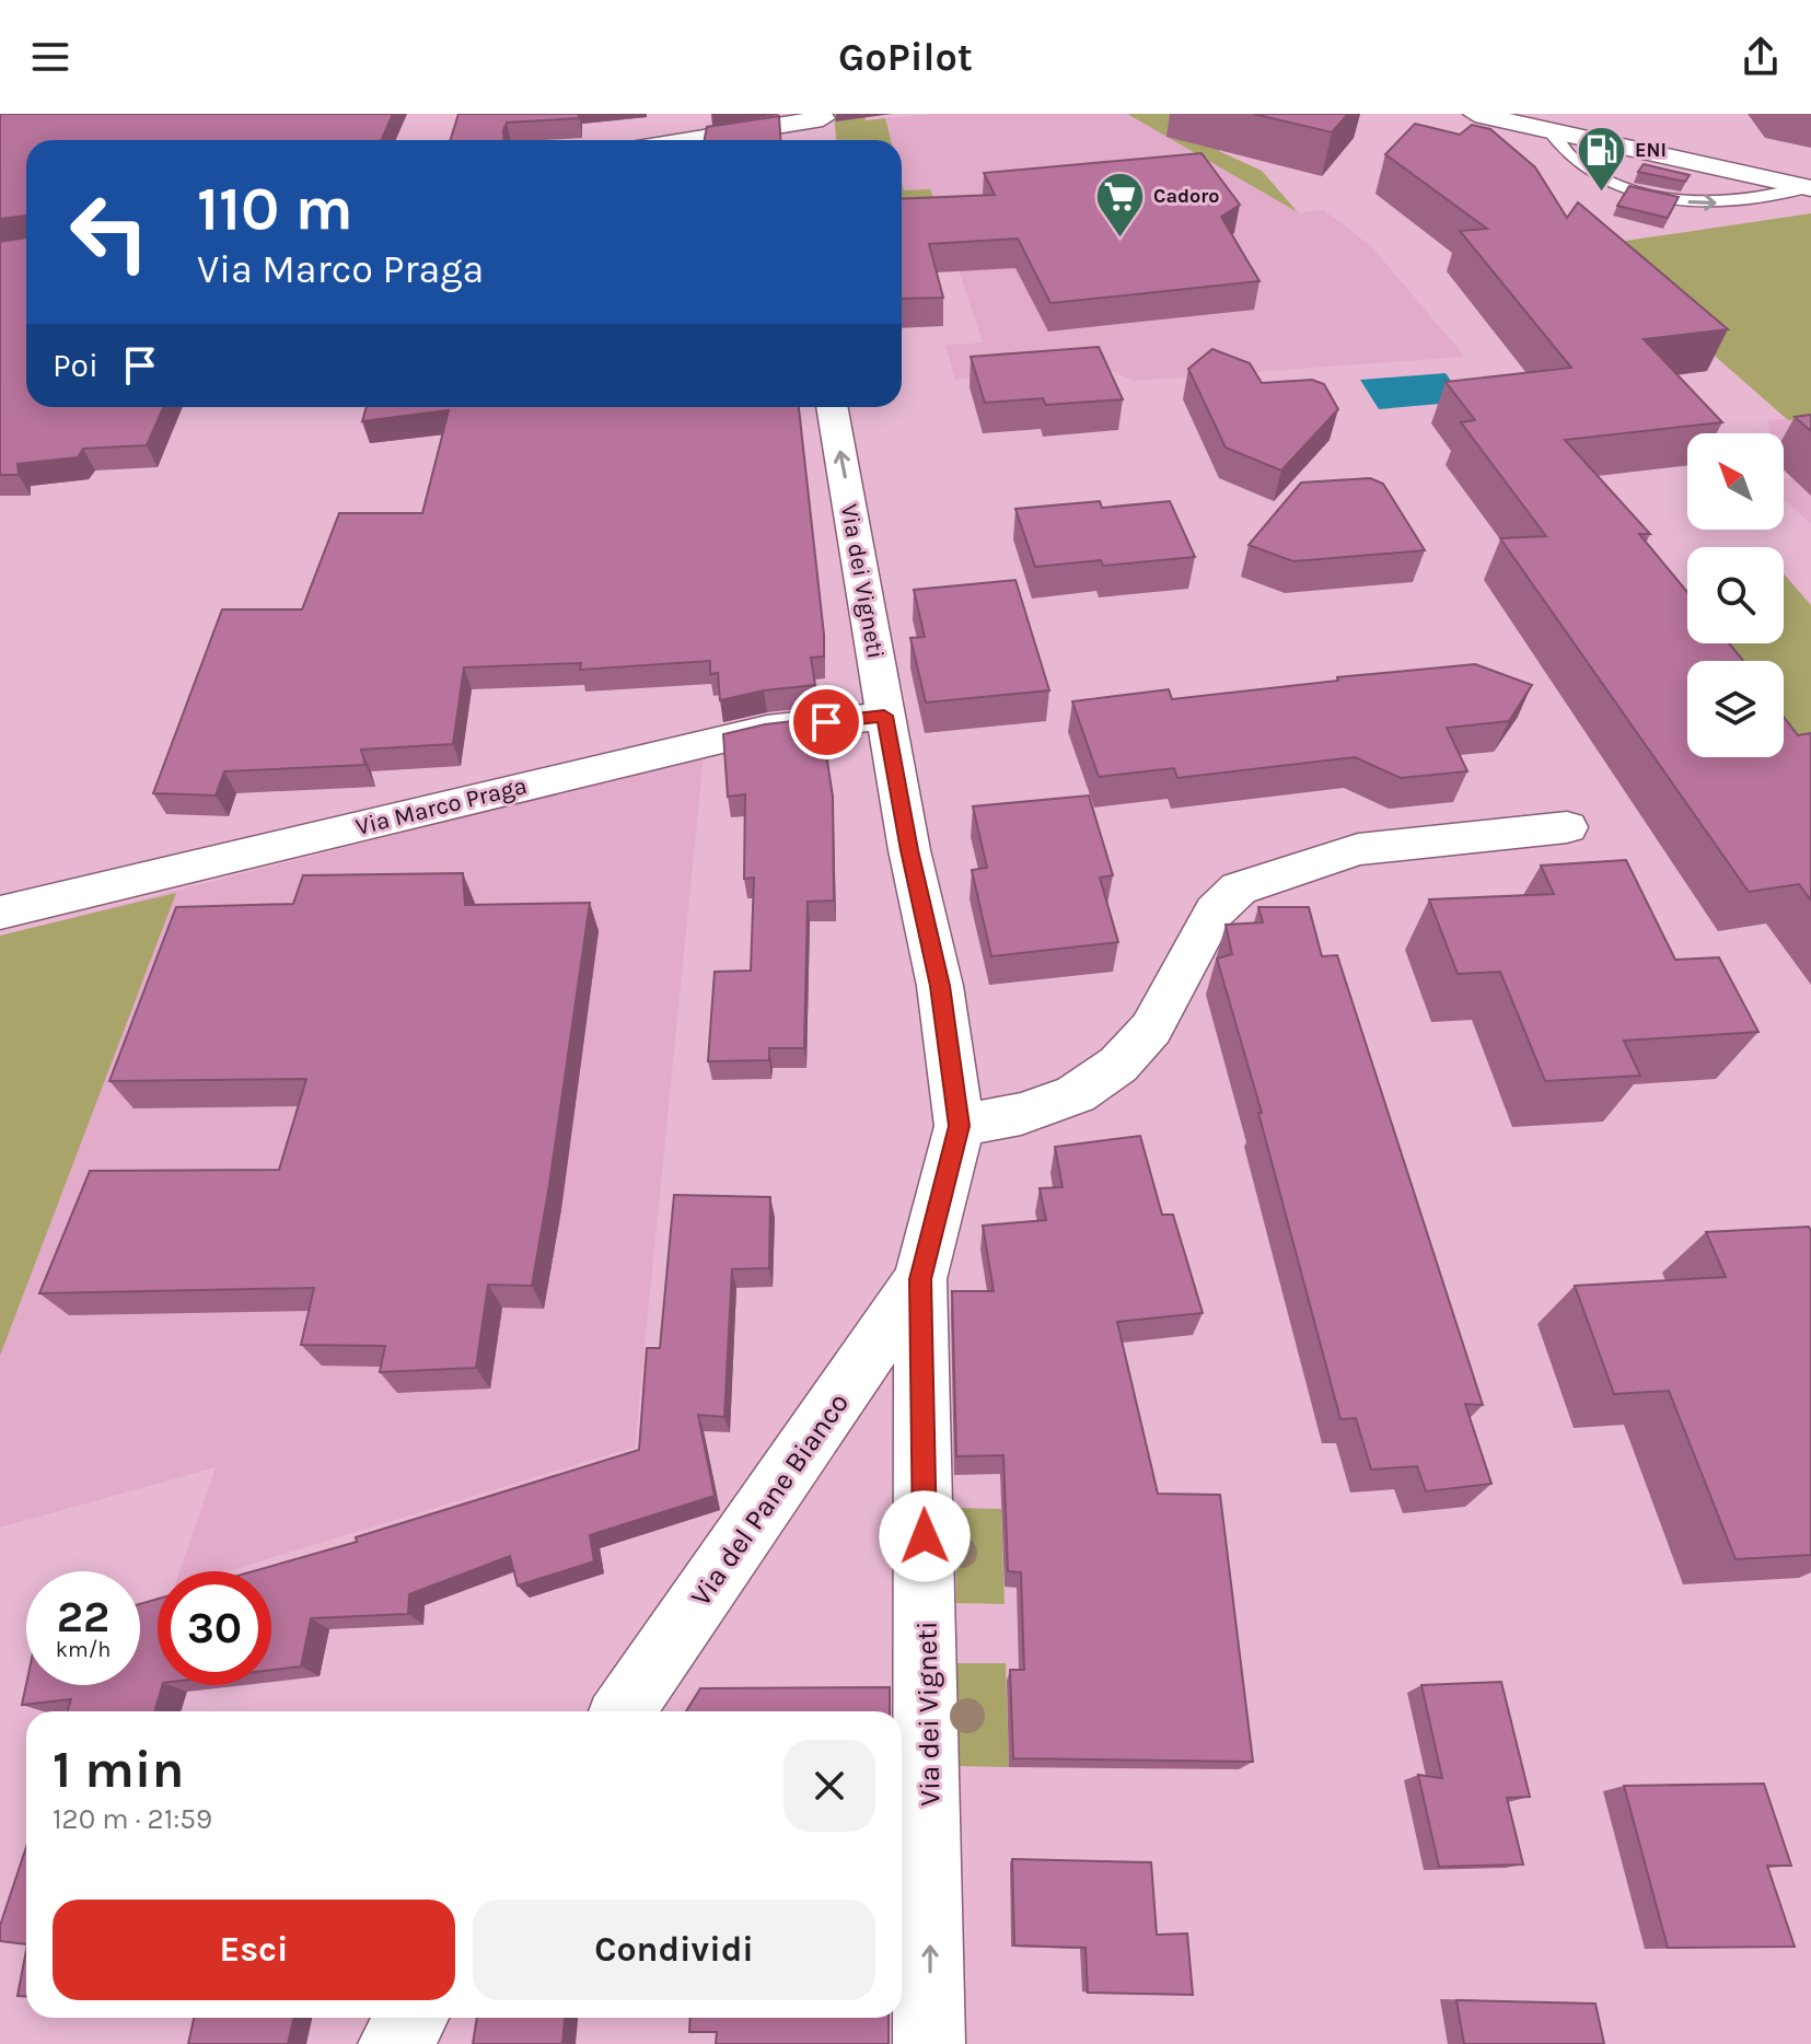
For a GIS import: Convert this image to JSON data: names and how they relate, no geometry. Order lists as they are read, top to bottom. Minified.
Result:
{"streets":{"street":["Via dei Vigneti","Via Marco Praga","Via del Pane Bianco"]},"crossings":[["Via dei Vigneti","Via Marco Praga"],["Via dei Vigneti","Via del Pane Bianco"]],"one_way":["Via dei Vigneti"],"places":{"fuel station":["ENI"],"supermarket":["Cadoro"]},"north":"top left","page":{"header":"GoPilot","turn":["110 m","Via Marco Praga"],"then":"Poi","speed":"22 km/h","limit":"30","heading":["1 min","120 m · 21:59"],"buttons":["Esci","Condividi"]}}
